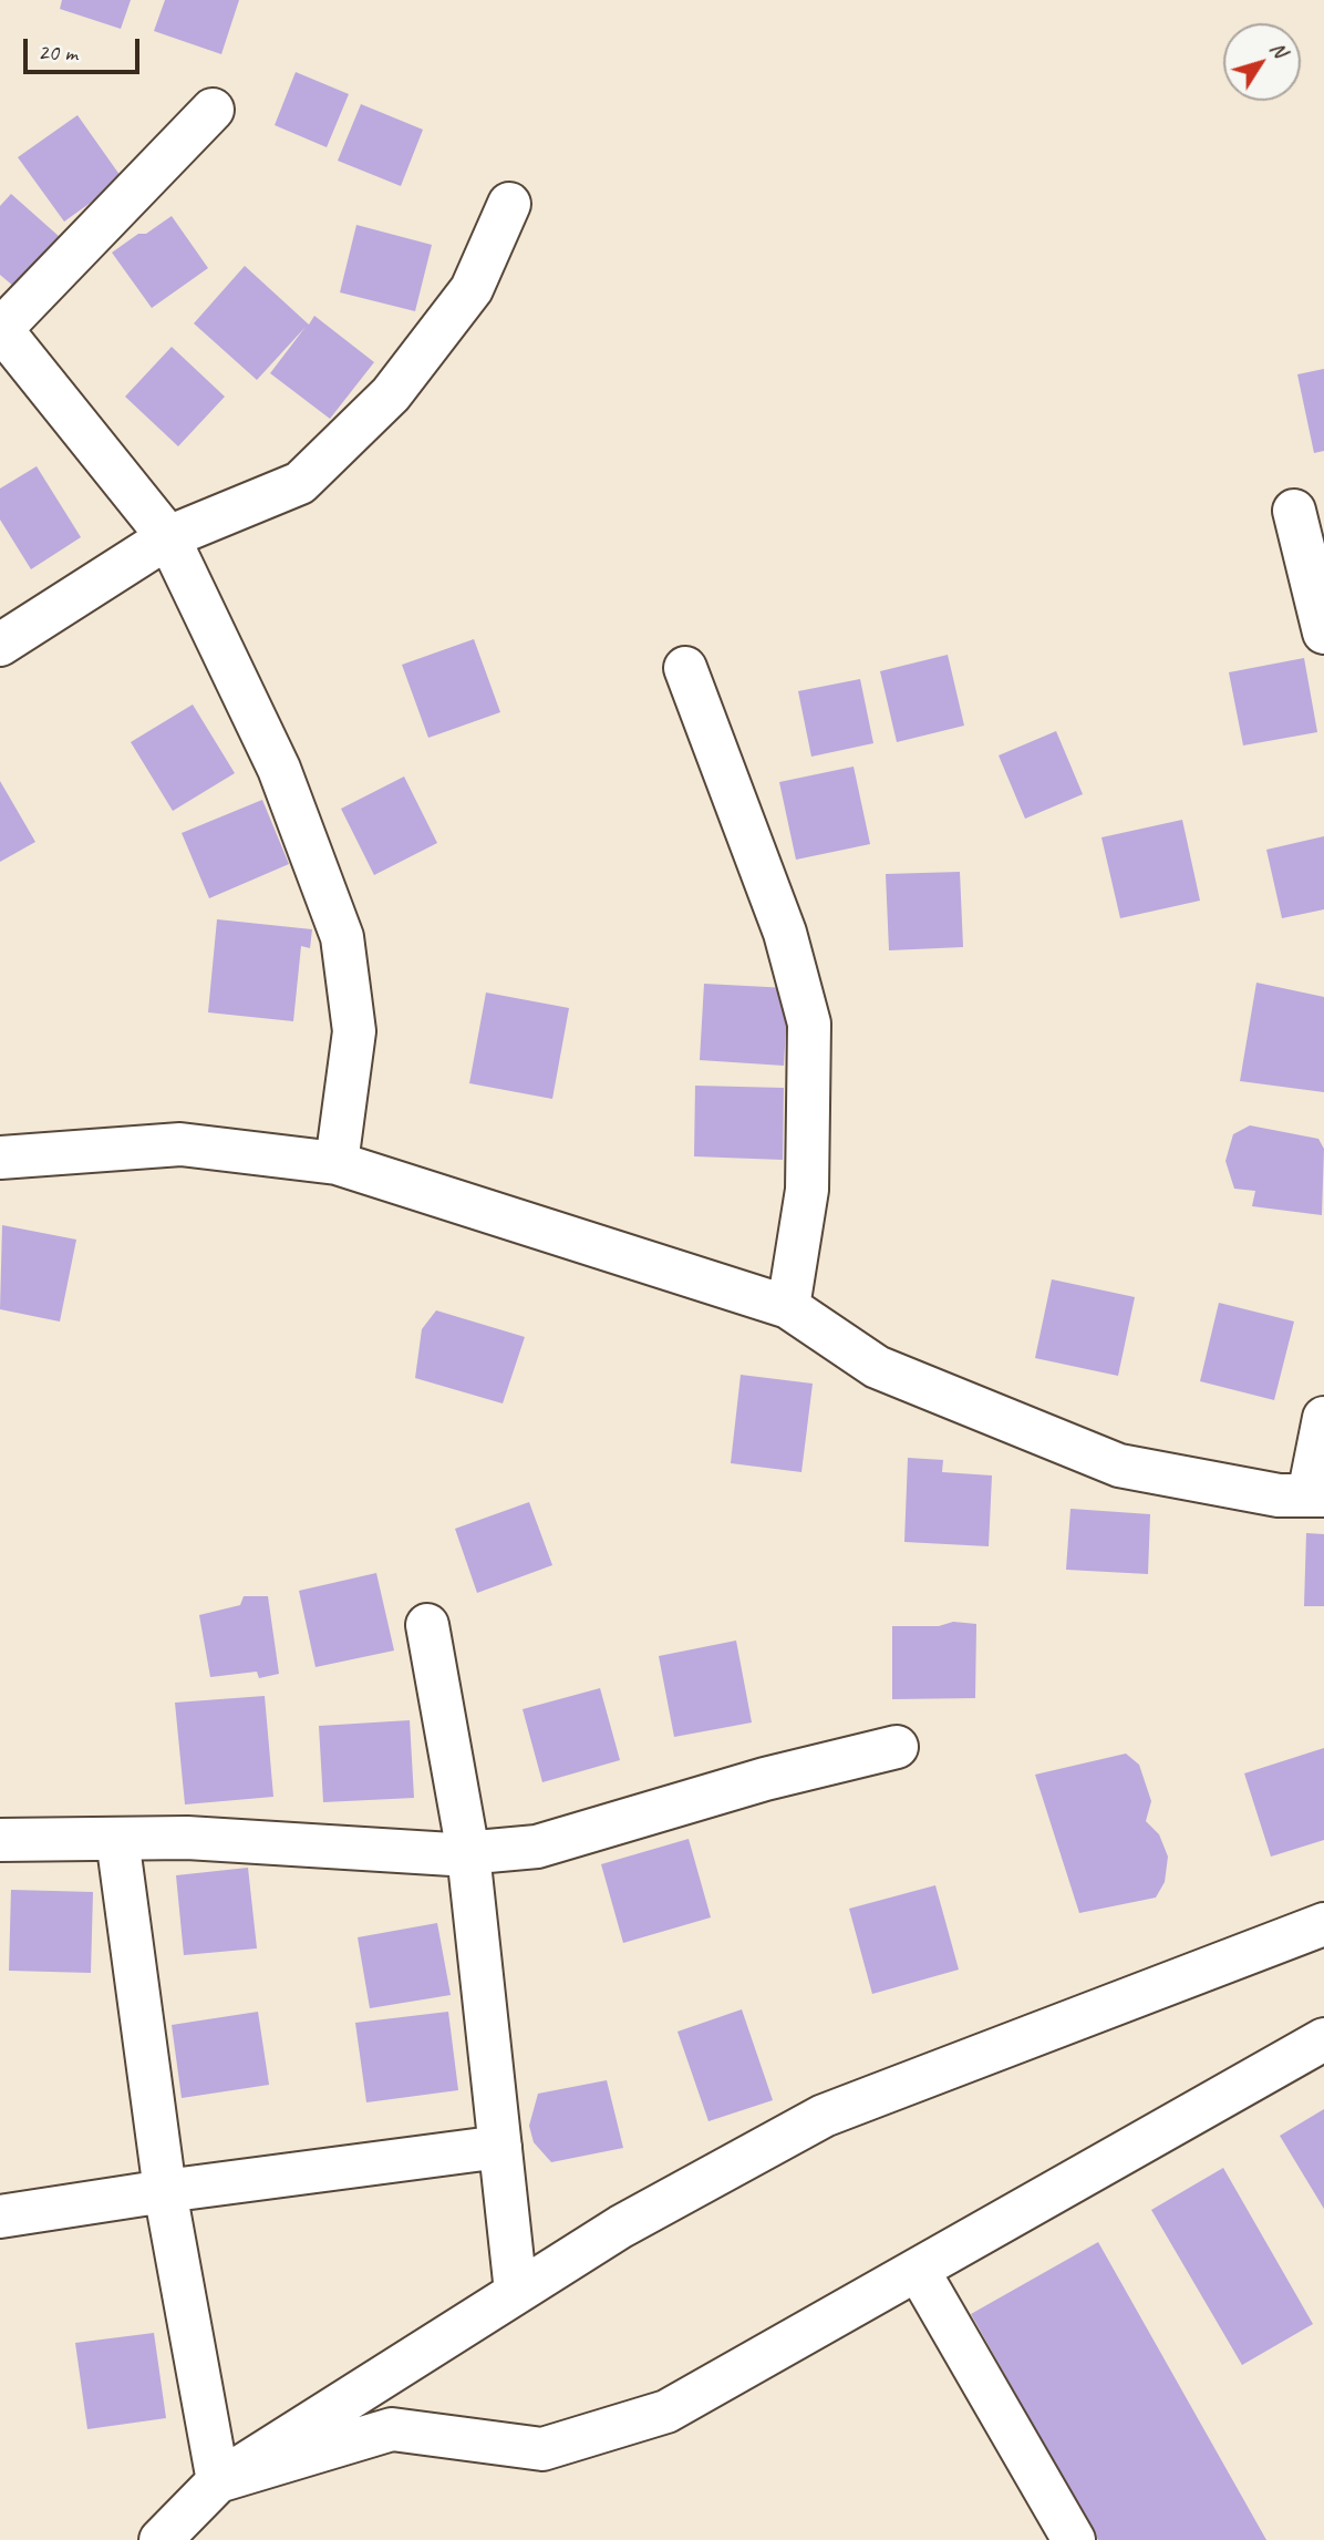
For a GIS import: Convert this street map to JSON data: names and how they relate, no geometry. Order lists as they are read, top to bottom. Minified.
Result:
{"scale_bar":"20 m","north":"top right"}
